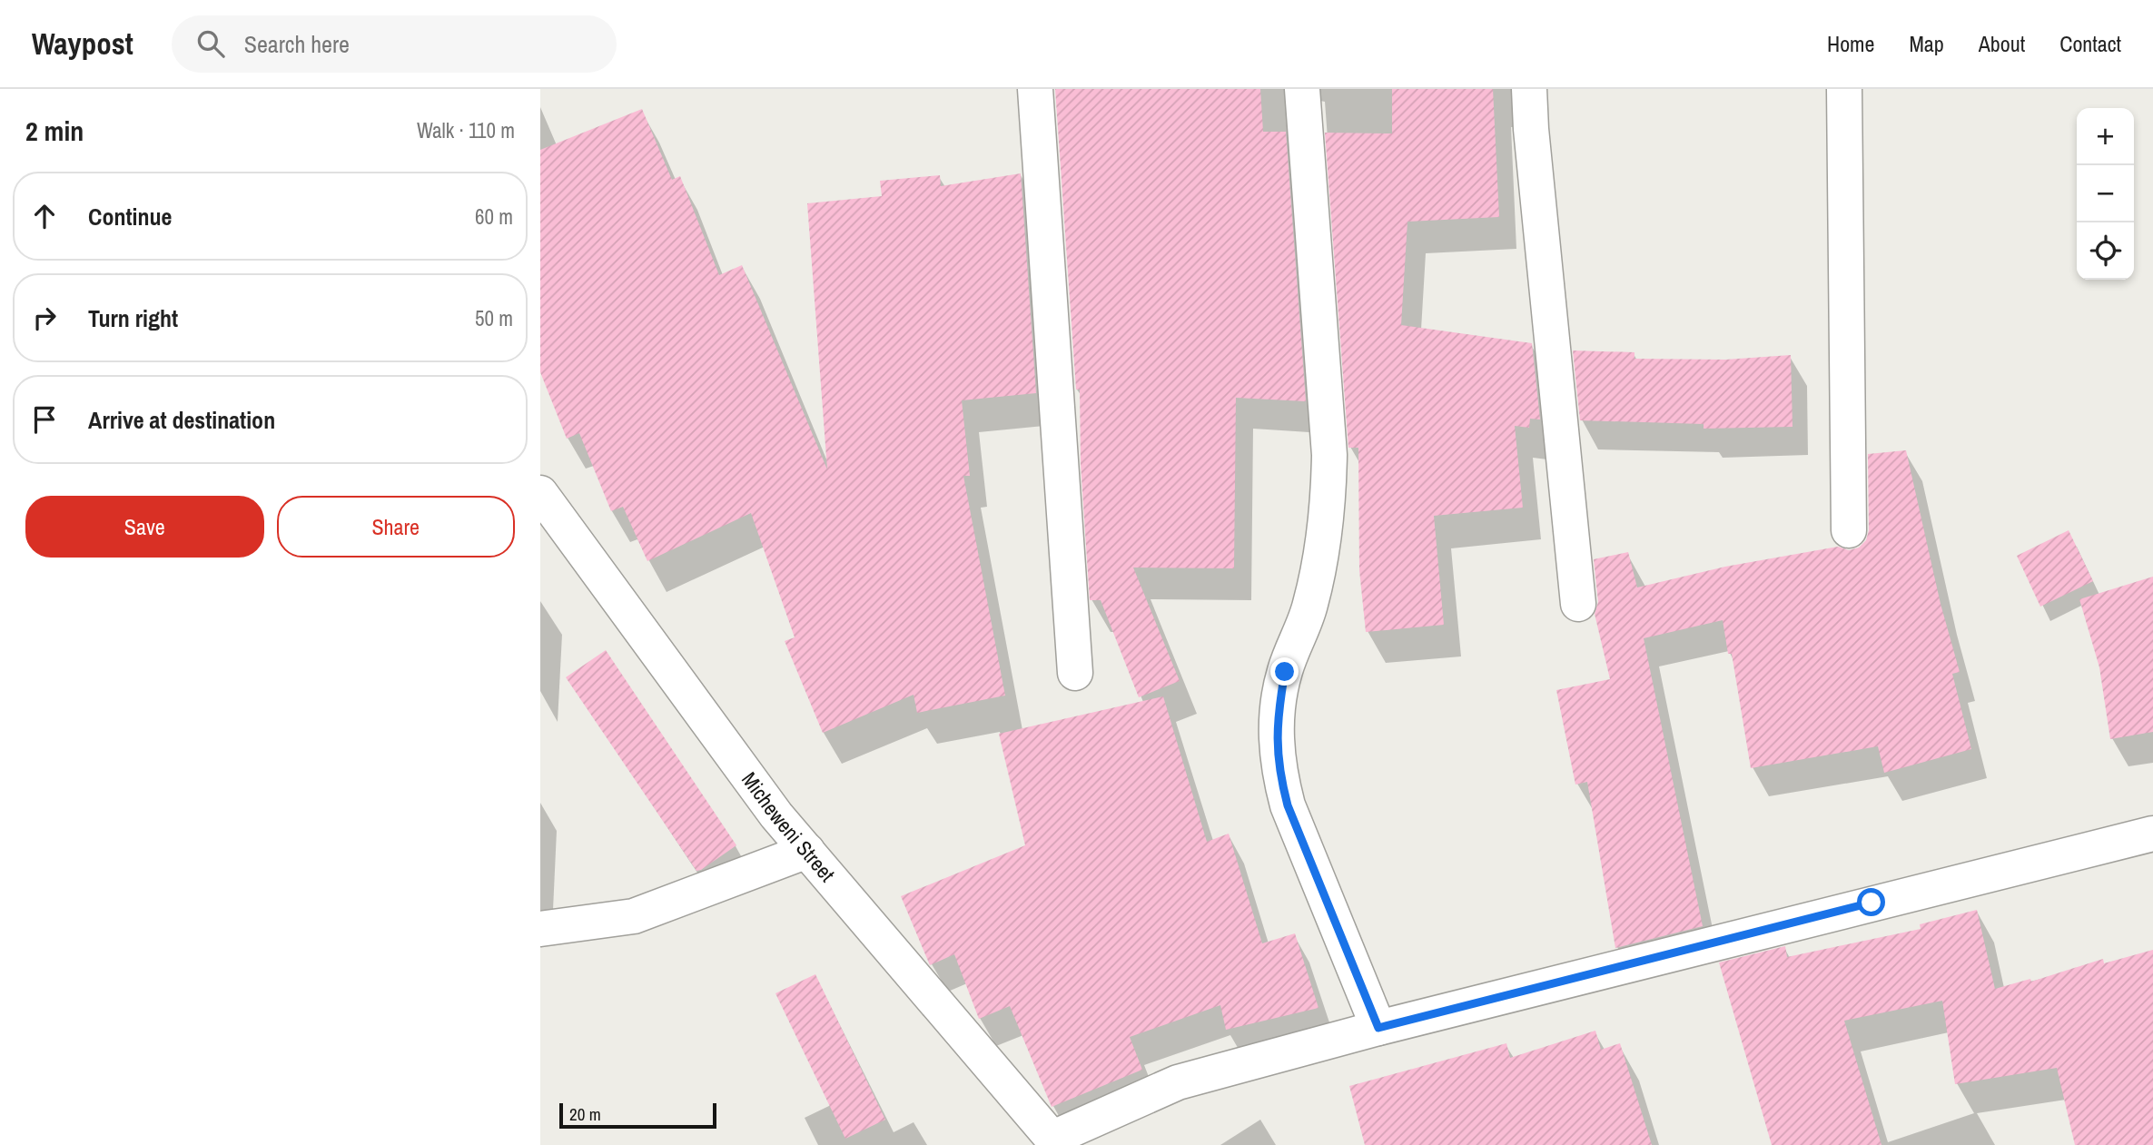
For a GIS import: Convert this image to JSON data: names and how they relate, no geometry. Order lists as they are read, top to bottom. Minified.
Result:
{"streets":{"street":["Micheweni Street"]},"scale_bar":"20 m","page":{"header":"Waypost","search":"Search here","nav":["Home","Map","About","Contact"],"heading":["2 min","Walk · 110 m"],"map_buttons":["+","−"],"list":[["Continue","60 m"],["Turn right","50 m"],"Arrive at destination"],"buttons":["Save","Share"],"scale":"20 m"}}
